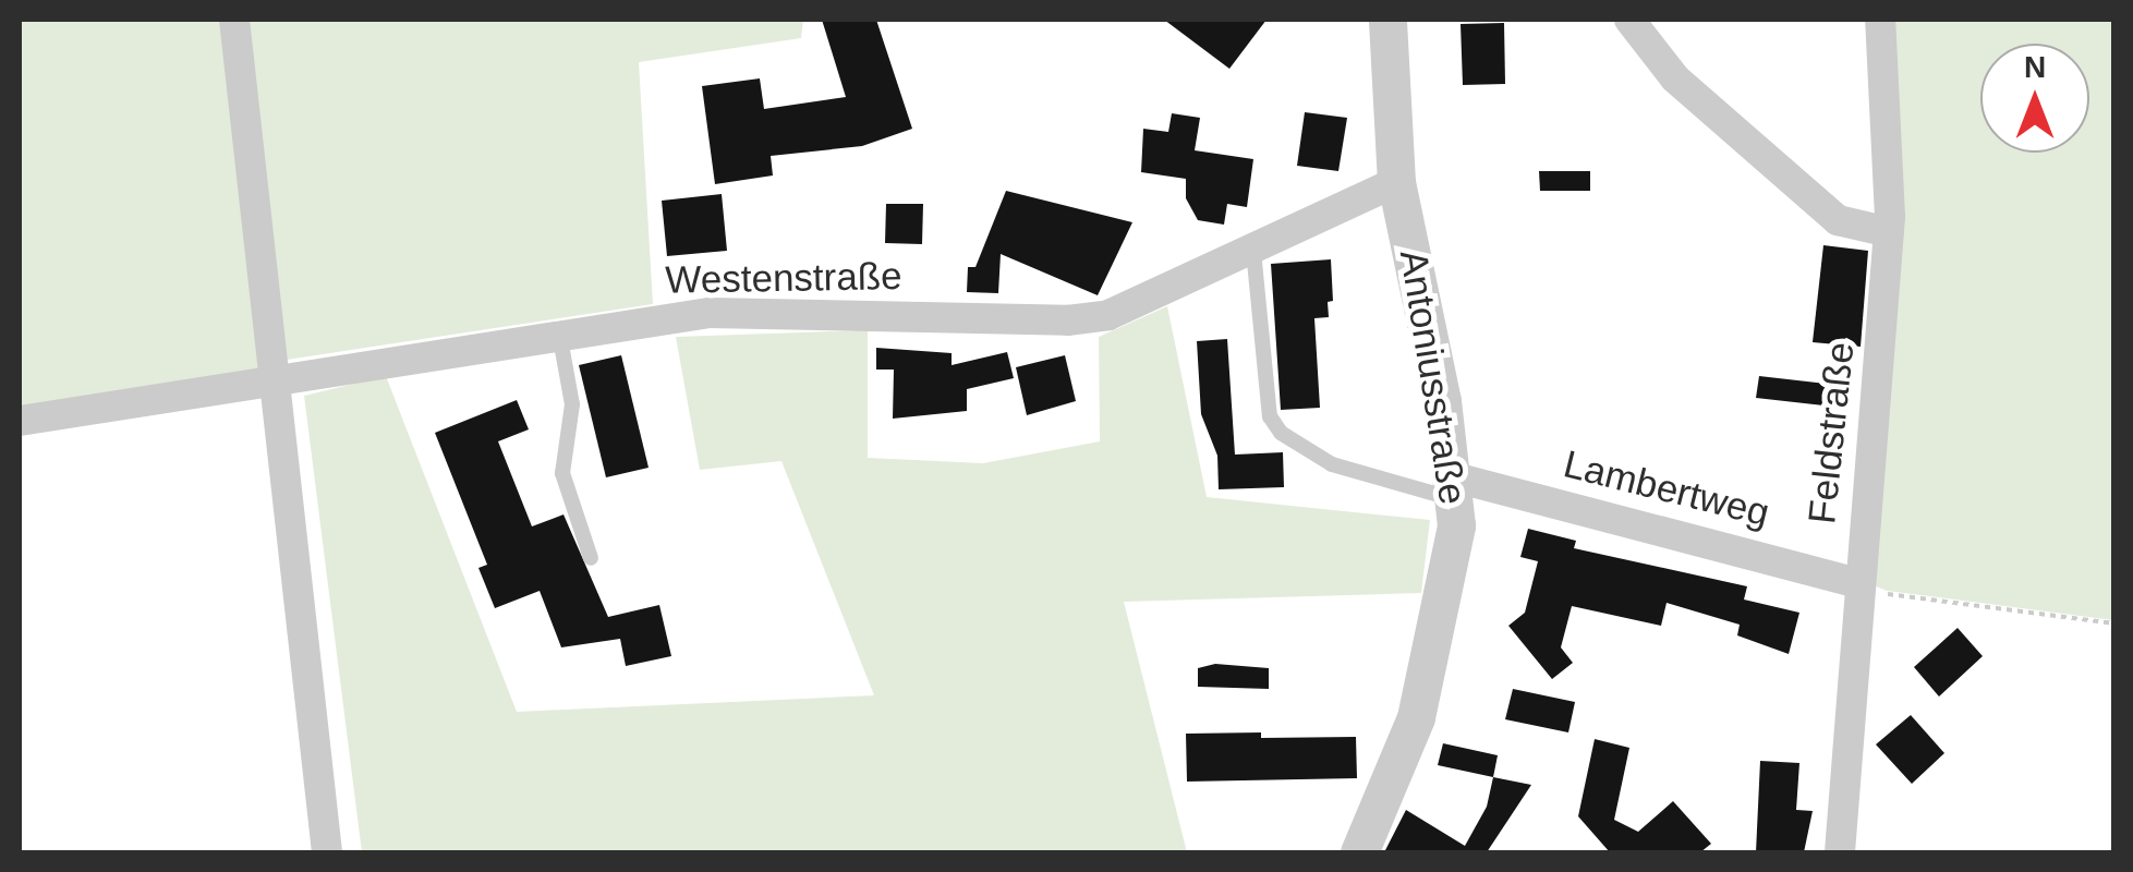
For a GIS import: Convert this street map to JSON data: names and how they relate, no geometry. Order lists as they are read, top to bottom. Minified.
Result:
{"streets":{"street":["Westenstraße","Antoniusstraße","Feldstraße","Lambertweg"]},"crossings":[["Westenstraße","Antoniusstraße"],["Antoniusstraße","Lambertweg"],["Feldstraße","Lambertweg"]],"north":"top"}
